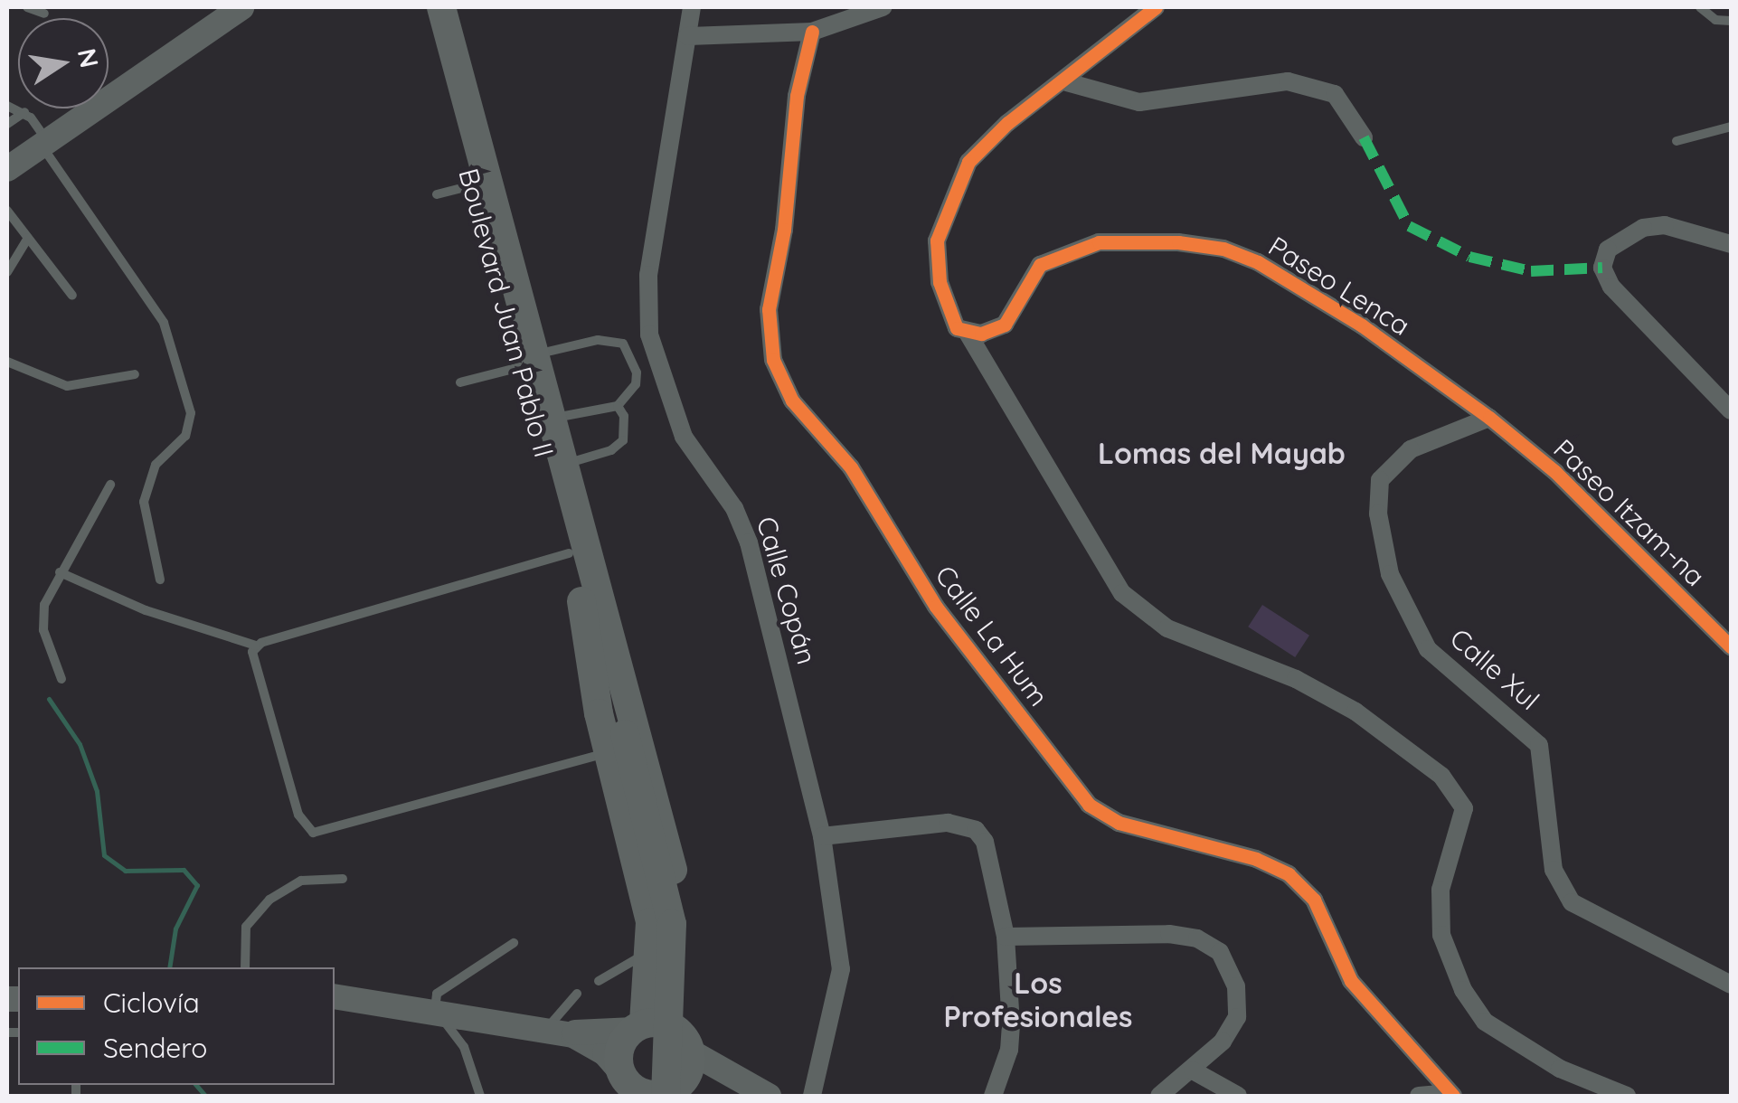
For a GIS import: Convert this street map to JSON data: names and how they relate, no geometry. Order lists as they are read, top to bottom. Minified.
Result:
{"streets":{"main road":["Boulevard Juan Pablo II"],"street":["Paseo Lenca","Paseo Itzam-na","Calle Copán","Calle La Hum","Calle Xul"]},"crossings":[["Paseo Lenca","Paseo Itzam-na"],["Paseo Lenca","Calle Xul"],["Paseo Itzam-na","Calle Xul"]],"districts":["Lomas del Mayab","Los Profesionales"],"legend":["Ciclovía","Sendero"],"north":"right"}
